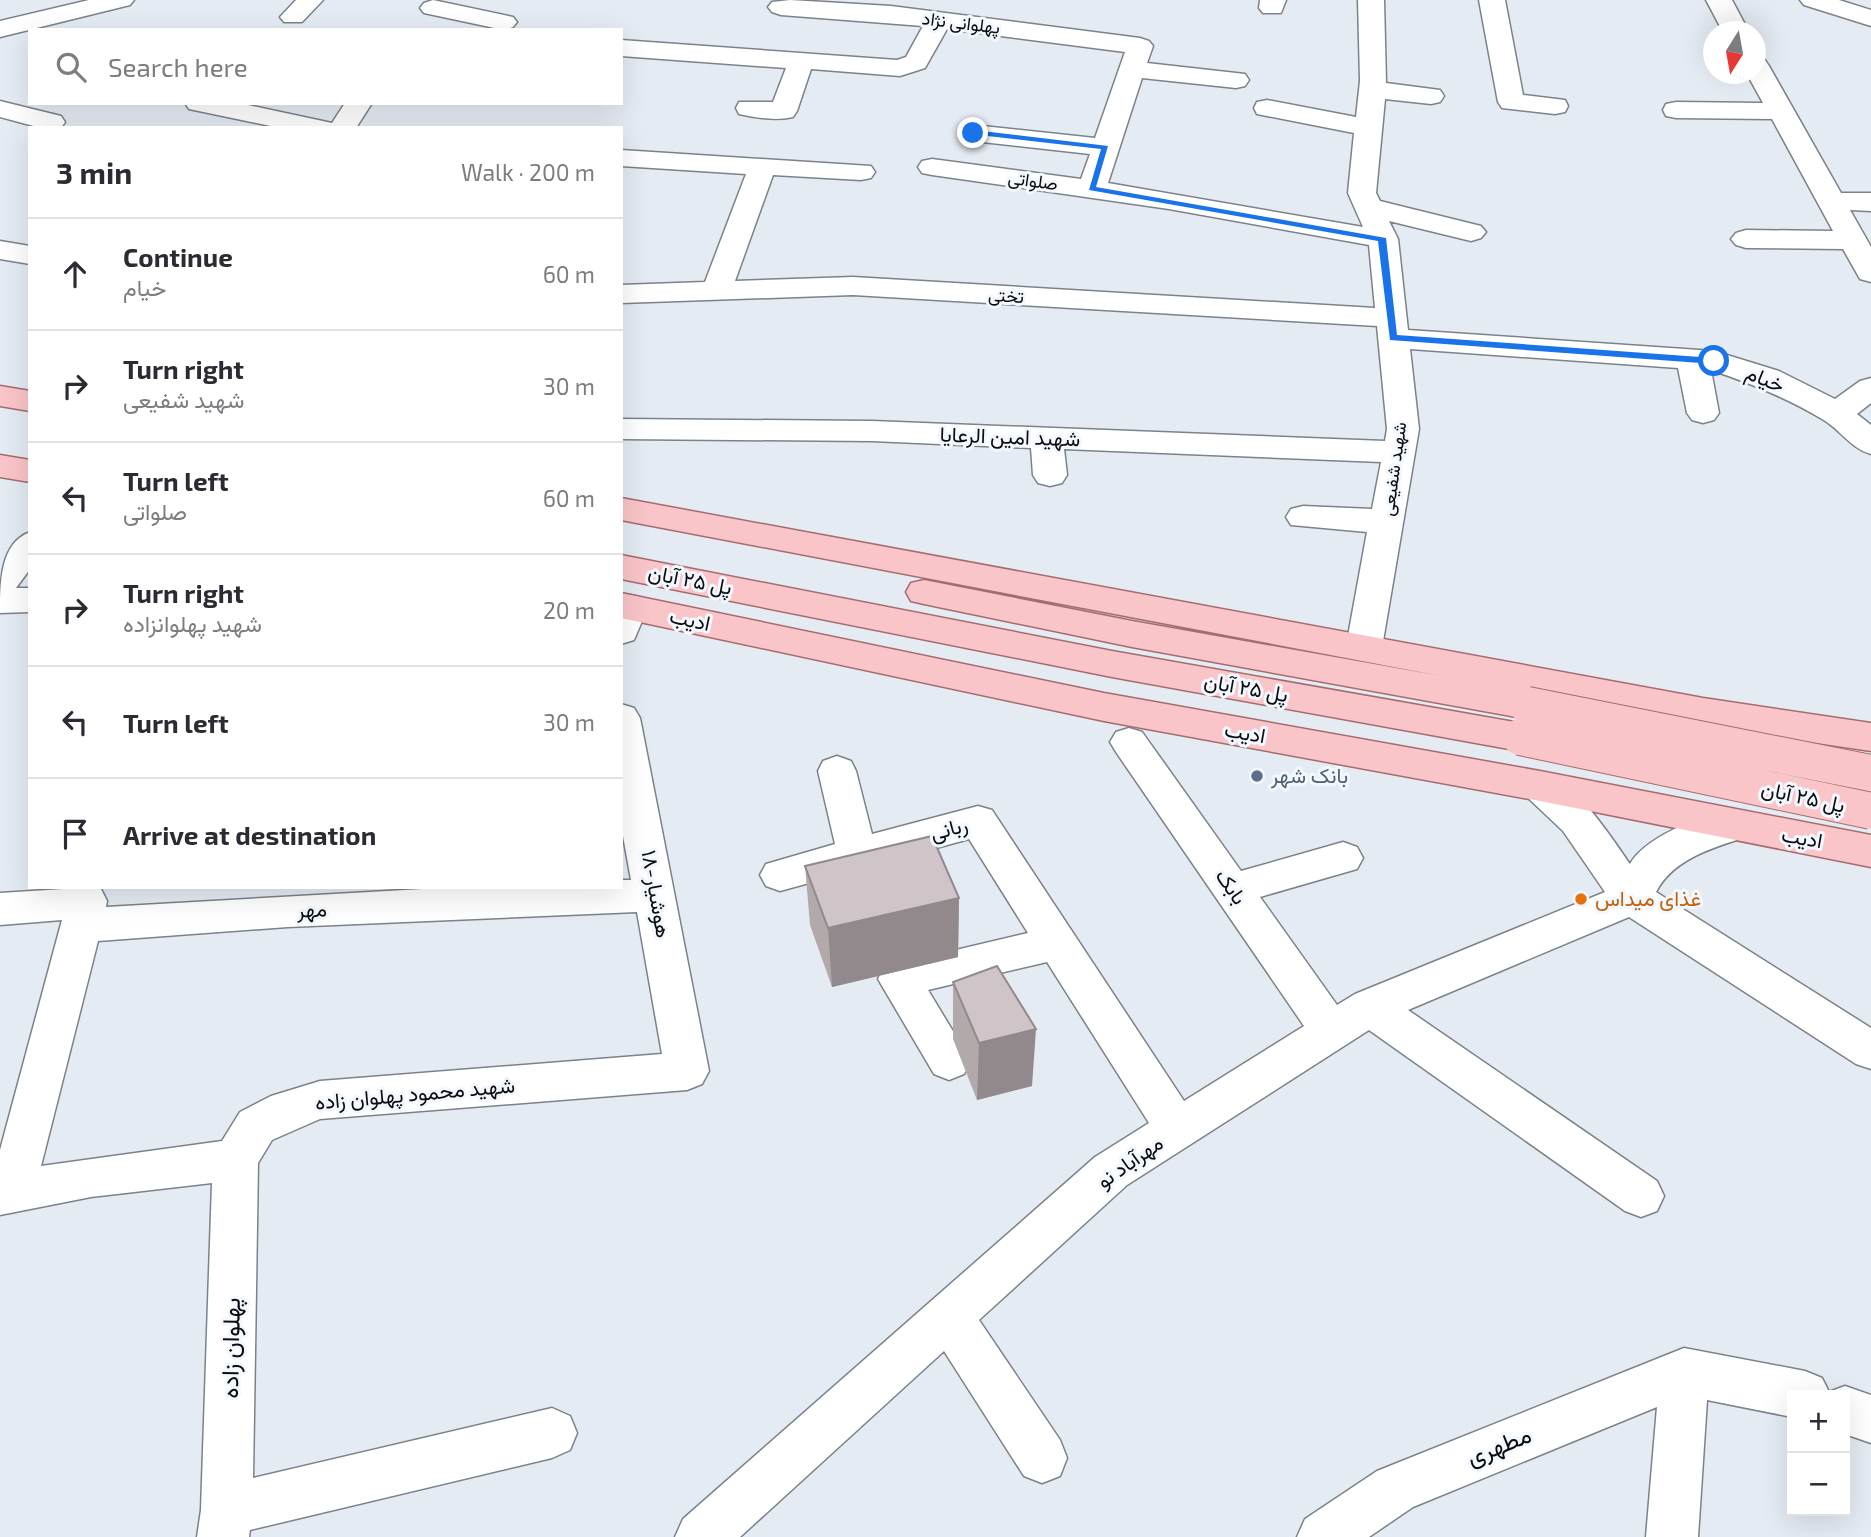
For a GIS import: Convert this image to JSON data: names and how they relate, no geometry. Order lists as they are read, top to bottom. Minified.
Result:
{"streets":{"main road":["پل ۲۵ آبان","ادیب"],"street":["پهلوانی نژاد","صلواتی","تختی","خیام","شهید امین الرعایا","شهید شفیعی","ربانی","بابک","۱۸-هوشیار","مهر","شهید محمود پهلوان زاده","مهرآباد نو","پهلوان زاده","مطهری"]},"crossings":[["صلواتی","شهید شفیعی"],["تختی","خیام"],["تختی","شهید شفیعی"],["خیام","شهید شفیعی"],["شهید امین الرعایا","شهید شفیعی"],["ربانی","مهرآباد نو"],["بابک","مهرآباد نو"],["۱۸-هوشیار","مهر"],["۱۸-هوشیار","شهید محمود پهلوان زاده"],["شهید محمود پهلوان زاده","پهلوان زاده"]],"places":["بانک شهر","غذای میداس"],"north":"bottom","page":{"search":"Search here","heading":["3 min","Walk · 200 m"],"list":[["Continue","خیام","60 m"],["Turn right","شهید شفیعی","30 m"],["Turn left","صلواتی","60 m"],["Turn right","شهید پهلوانزاده","20 m"],["Turn left","30 m"],"Arrive at destination"],"map_buttons":["+","−"]}}
